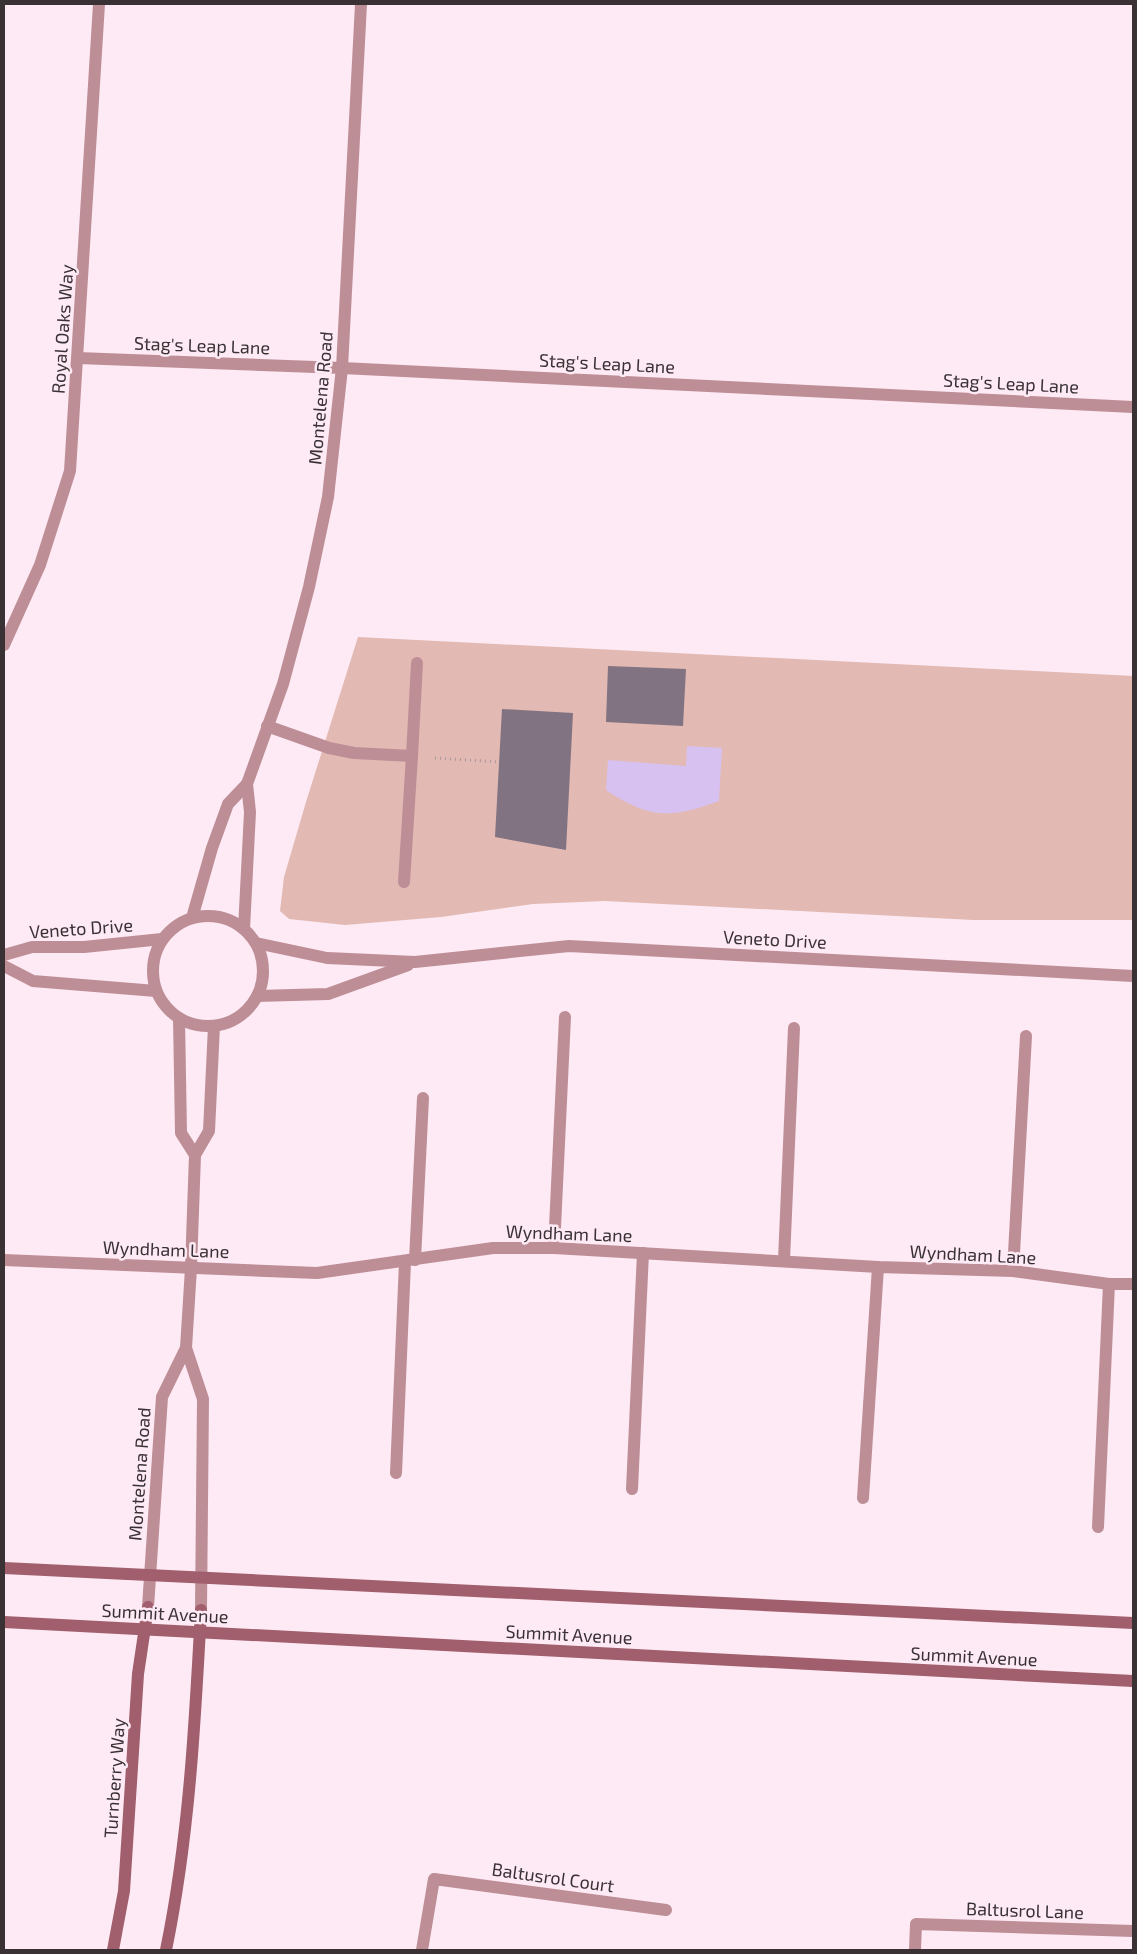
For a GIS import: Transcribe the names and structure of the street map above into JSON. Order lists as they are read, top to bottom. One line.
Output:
{"streets":{"main road":["Summit Avenue","Turnberry Way"],"street":["Royal Oaks Way","Stag's Leap Lane","Montelena Road","Veneto Drive","Wyndham Lane","Baltusrol Court","Baltusrol Lane"]},"crossings":[["Royal Oaks Way","Stag's Leap Lane"],["Stag's Leap Lane","Montelena Road"],["Montelena Road","Veneto Drive"],["Montelena Road","Wyndham Lane"],["Montelena Road","Summit Avenue"],["Montelena Road","Turnberry Way"],["Summit Avenue","Turnberry Way"]]}
